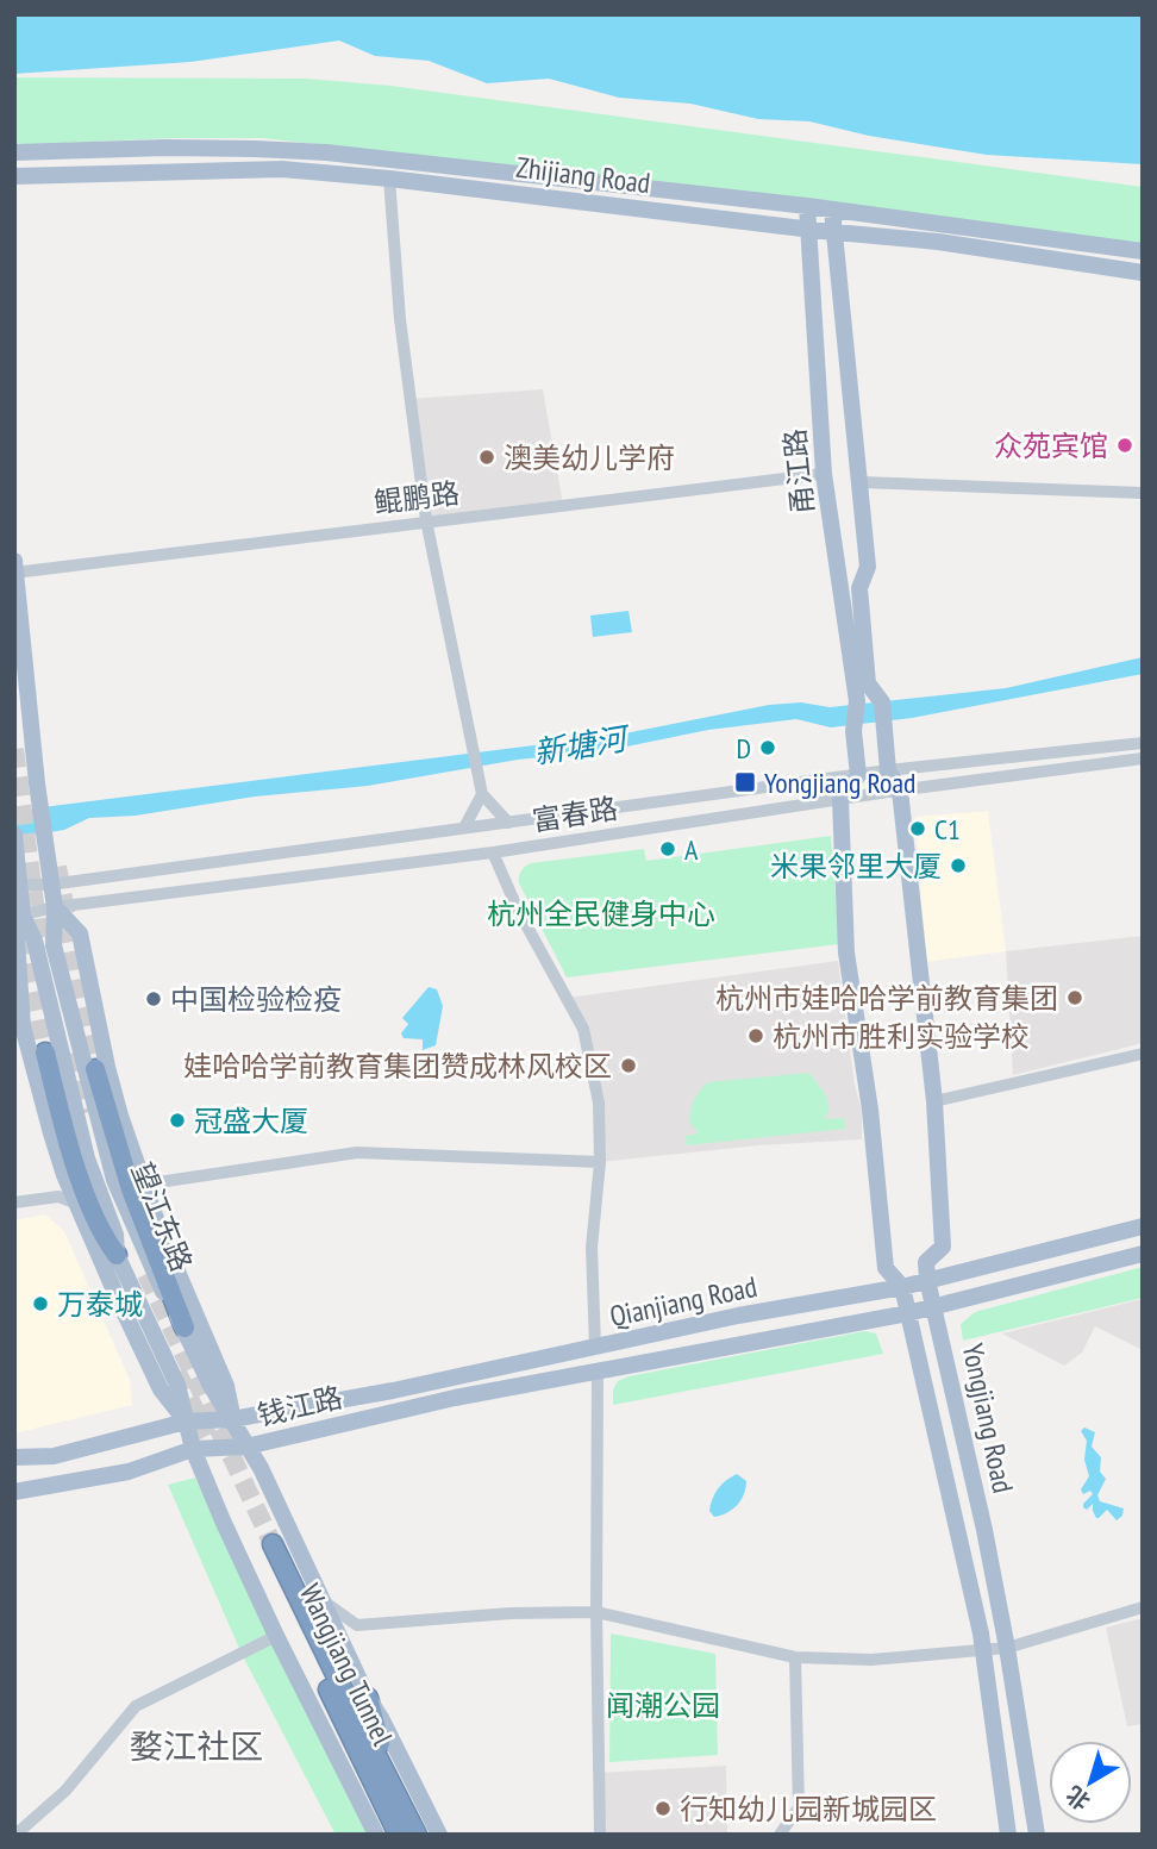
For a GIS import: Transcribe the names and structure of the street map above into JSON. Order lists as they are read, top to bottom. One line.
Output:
{"streets":{"highway":["Wangjiang Tunnel"],"main road":["Zhijiang Road","甬江路","望江东路","Qianjiang Road","钱江路","Yongjiang Road"],"street":["鲲鹏路","富春路"]},"crossings":[["Zhijiang Road","甬江路"],["甬江路","鲲鹏路"],["甬江路","富春路"],["鲲鹏路","望江东路"],["富春路","望江东路"],["富春路","Yongjiang Road"],["望江东路","Qianjiang Road"],["望江东路","钱江路"],["Qianjiang Road","钱江路"],["Qianjiang Road","Yongjiang Road"]],"districts":["婺江社区"],"water":["新塘河"],"parks":["杭州全民健身中心","闻潮公园"],"places":{"other":["众苑宾馆","澳美幼儿学府","D","C1","A","米果邻里大厦","杭州市娃哈哈学前教育集团","中国检验检疫","杭州市胜利实验学校","娃哈哈学前教育集团赞成林风校区","冠盛大厦","万泰城","行知幼儿园新城园区"],"transit":["Yongjiang Road"]},"north":"bottom left"}
